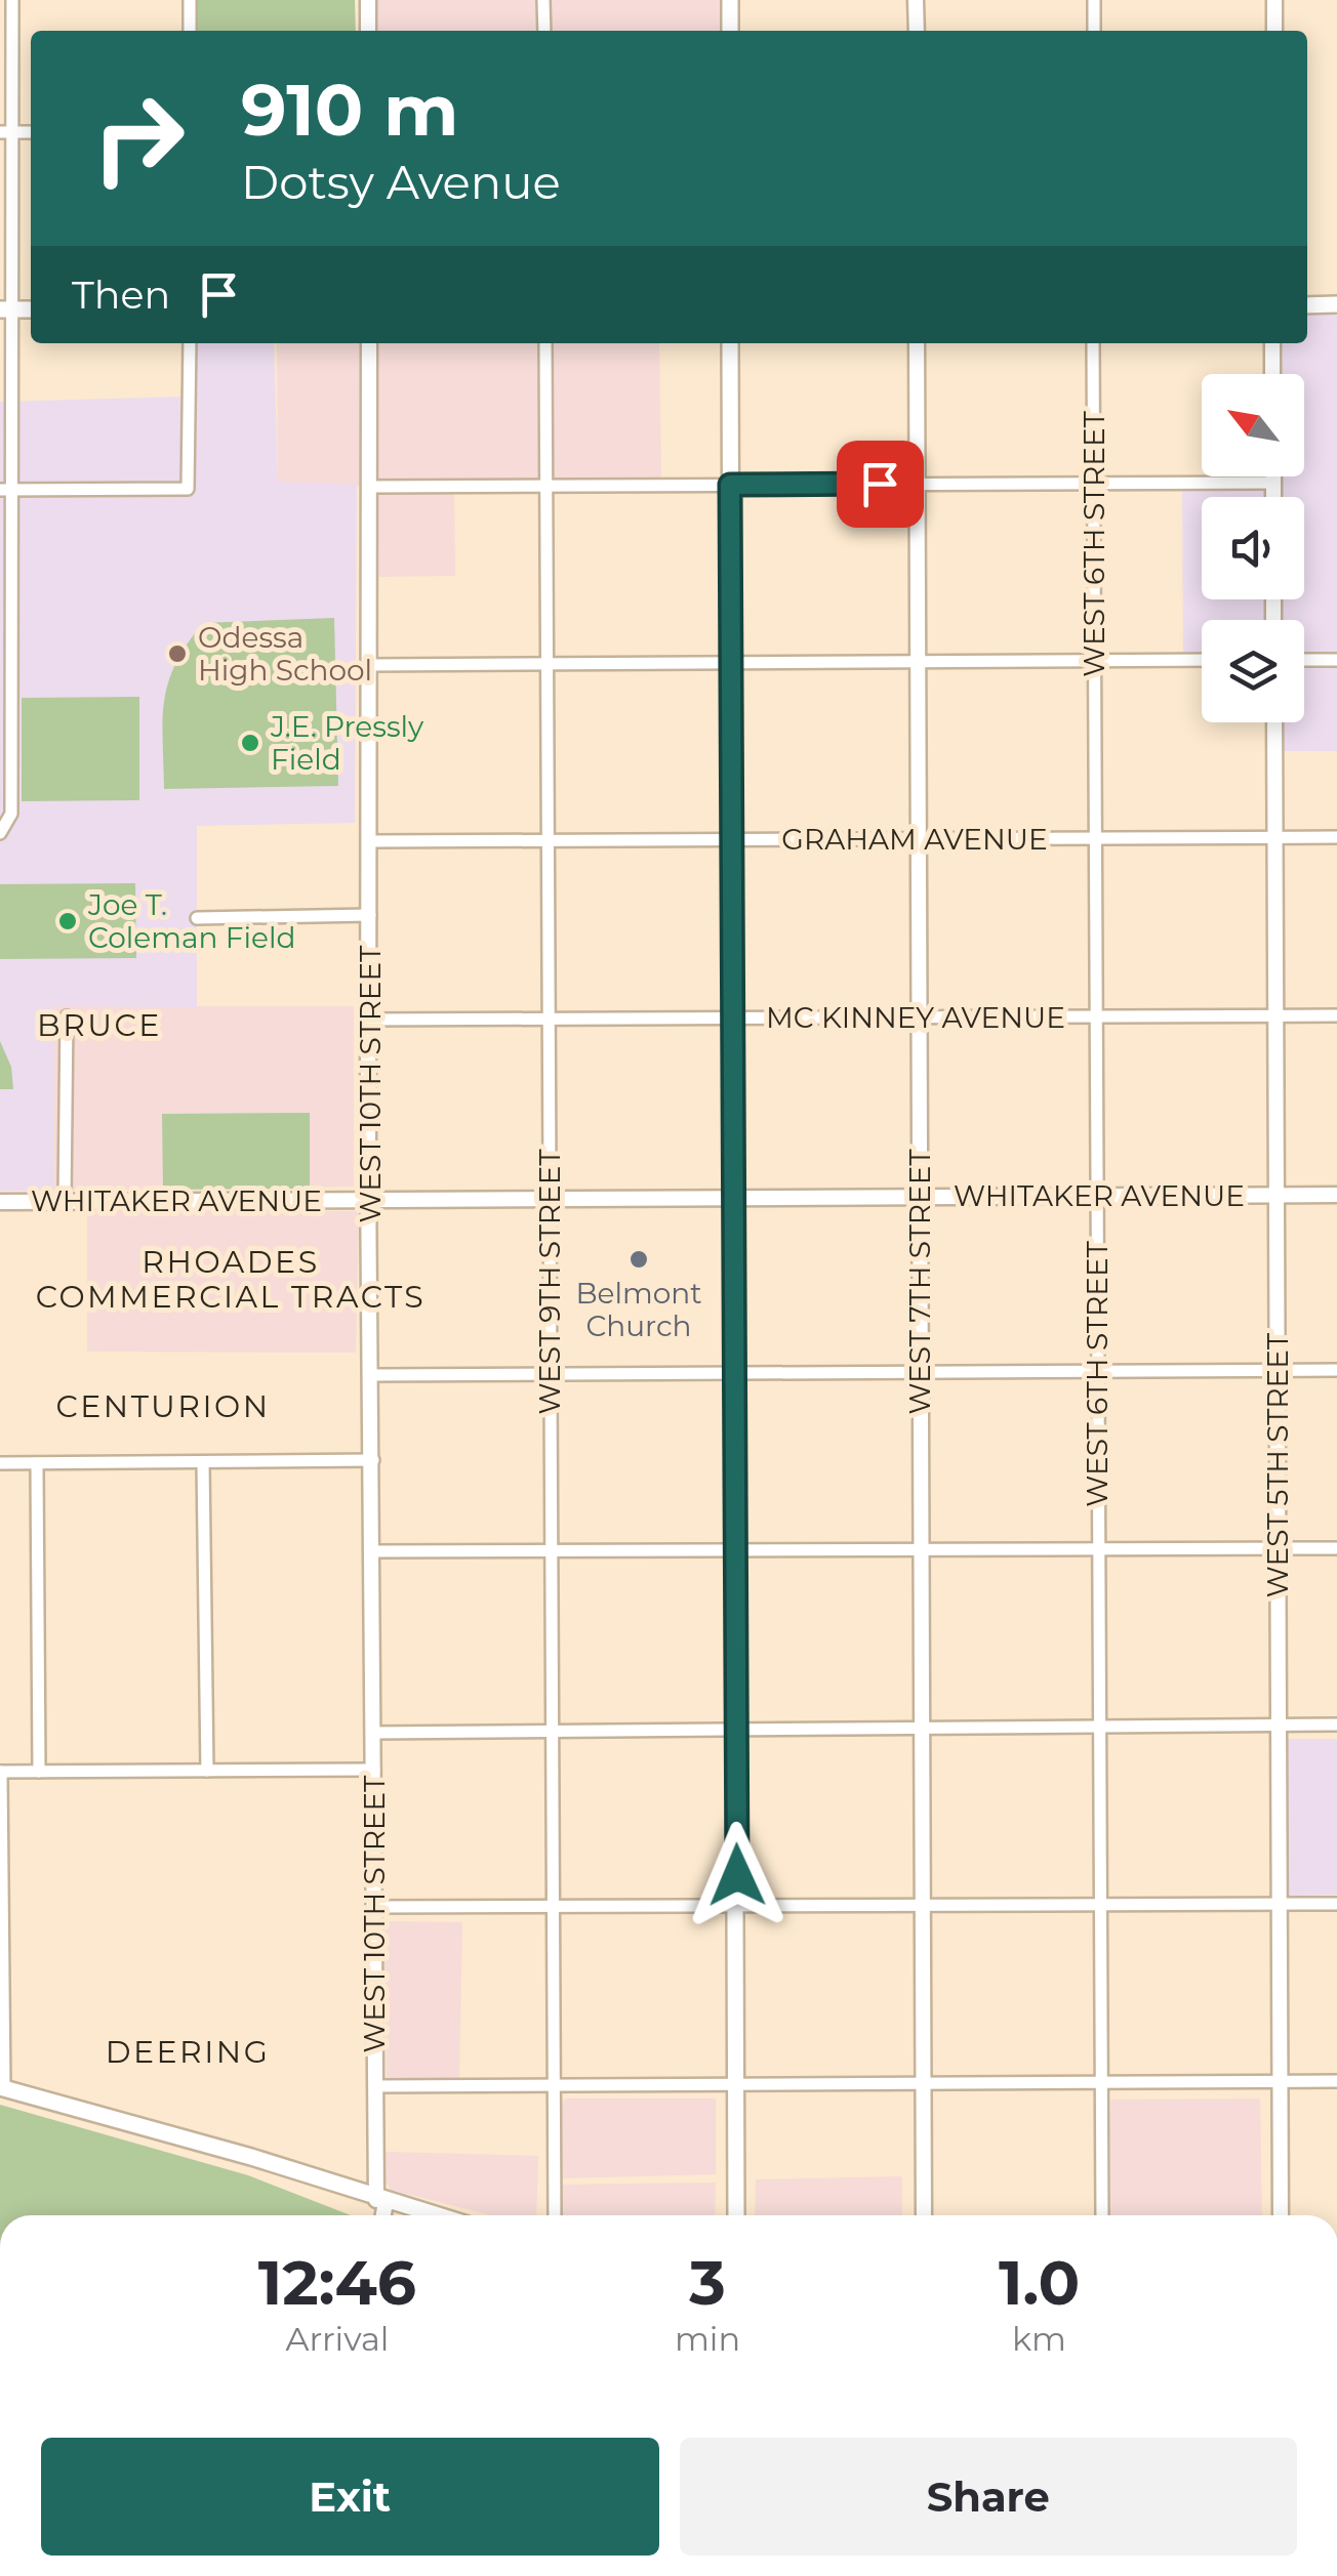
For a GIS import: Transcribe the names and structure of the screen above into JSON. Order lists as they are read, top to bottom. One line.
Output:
{"streets":{"street":["WEST 6TH STREET","GRAHAM AVENUE","MC KINNEY AVENUE","WEST 10TH STREET","WHITAKER AVENUE","WEST 9TH STREET","WEST 7TH STREET","WEST 5TH STREET"]},"crossings":[["WEST 6TH STREET","GRAHAM AVENUE"],["WEST 6TH STREET","MC KINNEY AVENUE"],["WEST 6TH STREET","WHITAKER AVENUE"],["GRAHAM AVENUE","WEST 10TH STREET"],["GRAHAM AVENUE","WEST 9TH STREET"],["GRAHAM AVENUE","WEST 7TH STREET"],["GRAHAM AVENUE","WEST 5TH STREET"],["MC KINNEY AVENUE","WEST 10TH STREET"],["MC KINNEY AVENUE","WEST 9TH STREET"],["MC KINNEY AVENUE","WEST 7TH STREET"],["MC KINNEY AVENUE","WEST 5TH STREET"],["WEST 10TH STREET","WHITAKER AVENUE"],["WHITAKER AVENUE","WEST 9TH STREET"],["WHITAKER AVENUE","WEST 7TH STREET"],["WHITAKER AVENUE","WEST 5TH STREET"]],"districts":["BRUCE","RHOADES COMMERCIAL TRACTS","CENTURION","DEERING"],"places":["Odessa High School","J.E. Pressly Field","Joe T. Coleman Field","Belmont Church"],"north":"top left","page":{"turn":["910 m","Dotsy Avenue"],"then":"Then","eta":["12:46","Arrival","3","min","1.0","km"],"buttons":["Exit","Share"]}}
